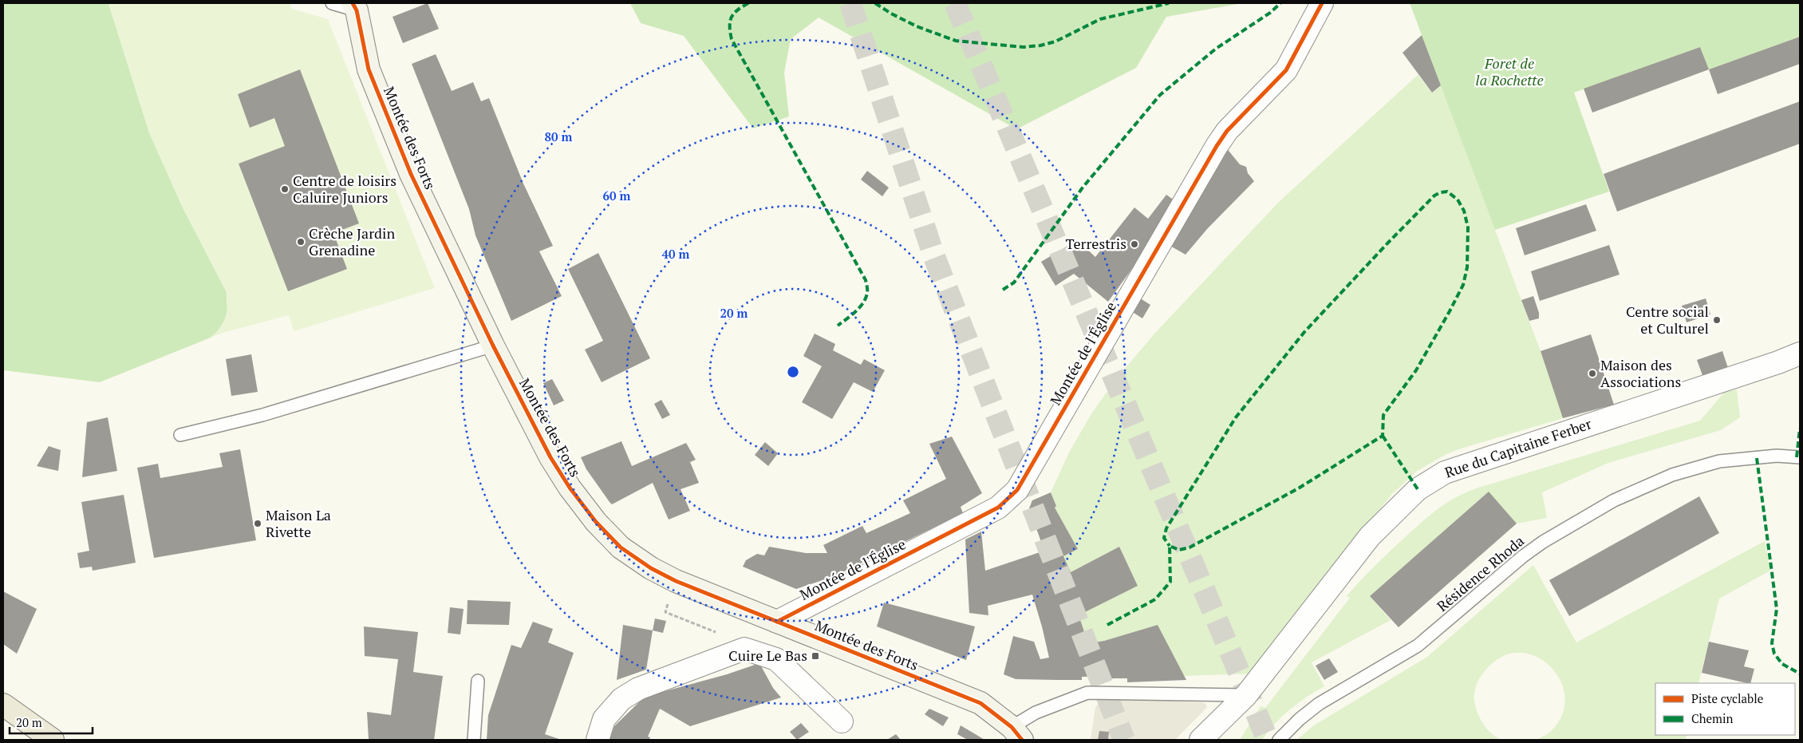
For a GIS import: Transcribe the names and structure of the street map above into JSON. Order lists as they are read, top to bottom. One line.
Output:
{"streets":{"street":["Montée des Forts","Montée de l'Église","Rue du Capitaine Ferber"],"lane":["Résidence Rhoda"]},"crossings":[["Montée des Forts","Montée de l'Église"]],"parks":["Foret de la Rochette"],"places":{"other":["Centre de loisirs Caluire Juniors","Crèche Jardin Grenadine","Terrestris","Centre social et Culturel","Maison des Associations","Maison La Rivette"],"transit":["Cuire Le Bas"]},"legend":["Piste cyclable","Chemin"],"scale_bar":"20 m","rings":["80 m","60 m","40 m","20 m"]}
